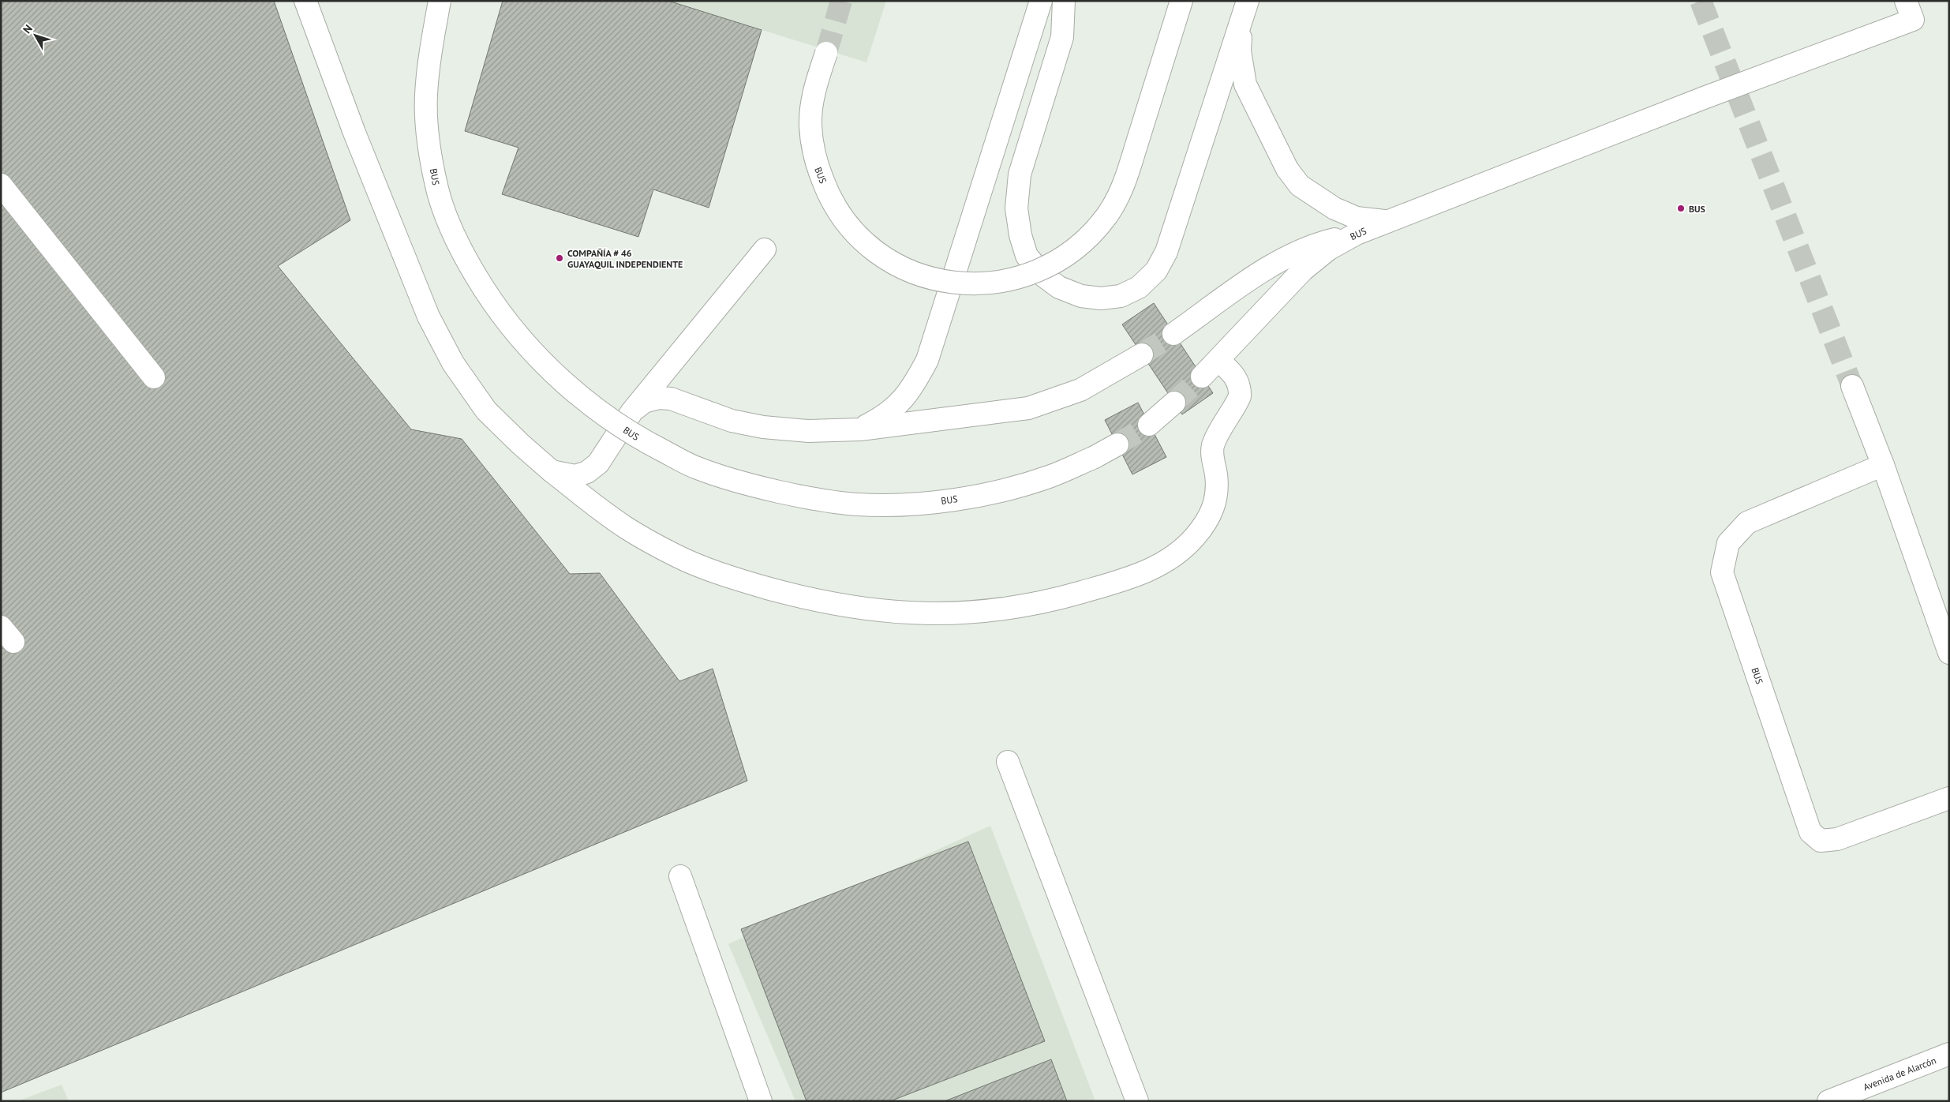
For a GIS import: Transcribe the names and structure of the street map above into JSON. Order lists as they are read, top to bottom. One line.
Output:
{"streets":{"main road":["BUS","Avenida de Alarcón"]},"places":["BUS","COMPAÑÍA # 46 GUAYAQUIL INDEPENDIENTE"],"north":"top left"}
